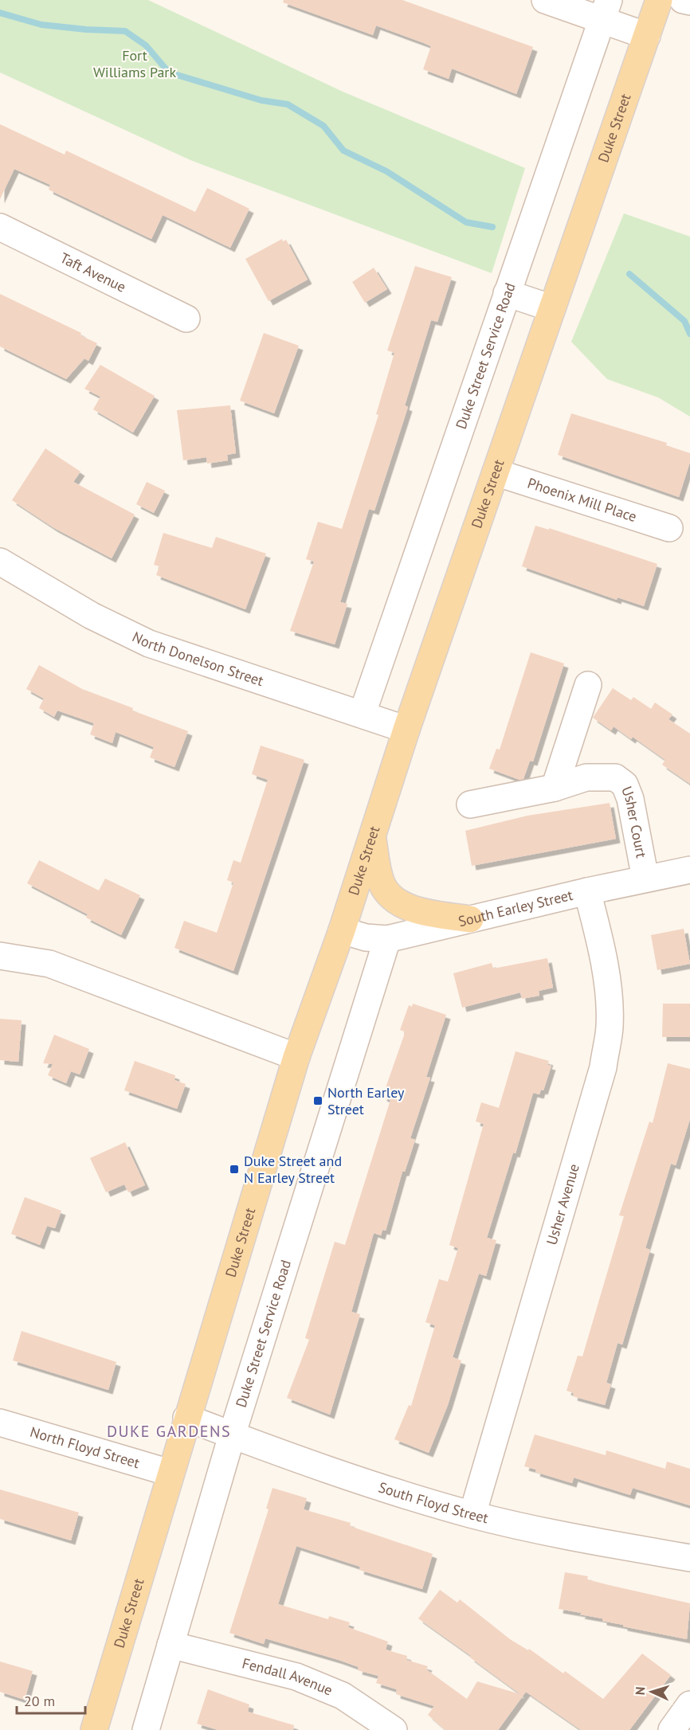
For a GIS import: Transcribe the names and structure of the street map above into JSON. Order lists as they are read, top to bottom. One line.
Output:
{"streets":{"main road":["Duke Street"],"street":["Taft Avenue","Duke Street Service Road","Phoenix Mill Place","North Donelson Street","Usher Court","South Earley Street","Usher Avenue","North Floyd Street","South Floyd Street","Fendall Avenue"]},"crossings":[["Duke Street","Phoenix Mill Place"],["Duke Street","North Donelson Street"],["Duke Street","South Earley Street"],["Duke Street","North Floyd Street"],["Duke Street","South Floyd Street"],["Duke Street Service Road","North Donelson Street"],["Duke Street Service Road","South Earley Street"],["Duke Street Service Road","South Floyd Street"],["Duke Street Service Road","Fendall Avenue"],["Usher Court","South Earley Street"],["South Earley Street","Usher Avenue"],["Usher Avenue","South Floyd Street"]],"districts":["DUKE GARDENS"],"parks":["Fort Williams Park"],"places":{"transit":["North Earley Street","Duke Street and N Earley Street"]},"scale_bar":"20 m","north":"left"}
